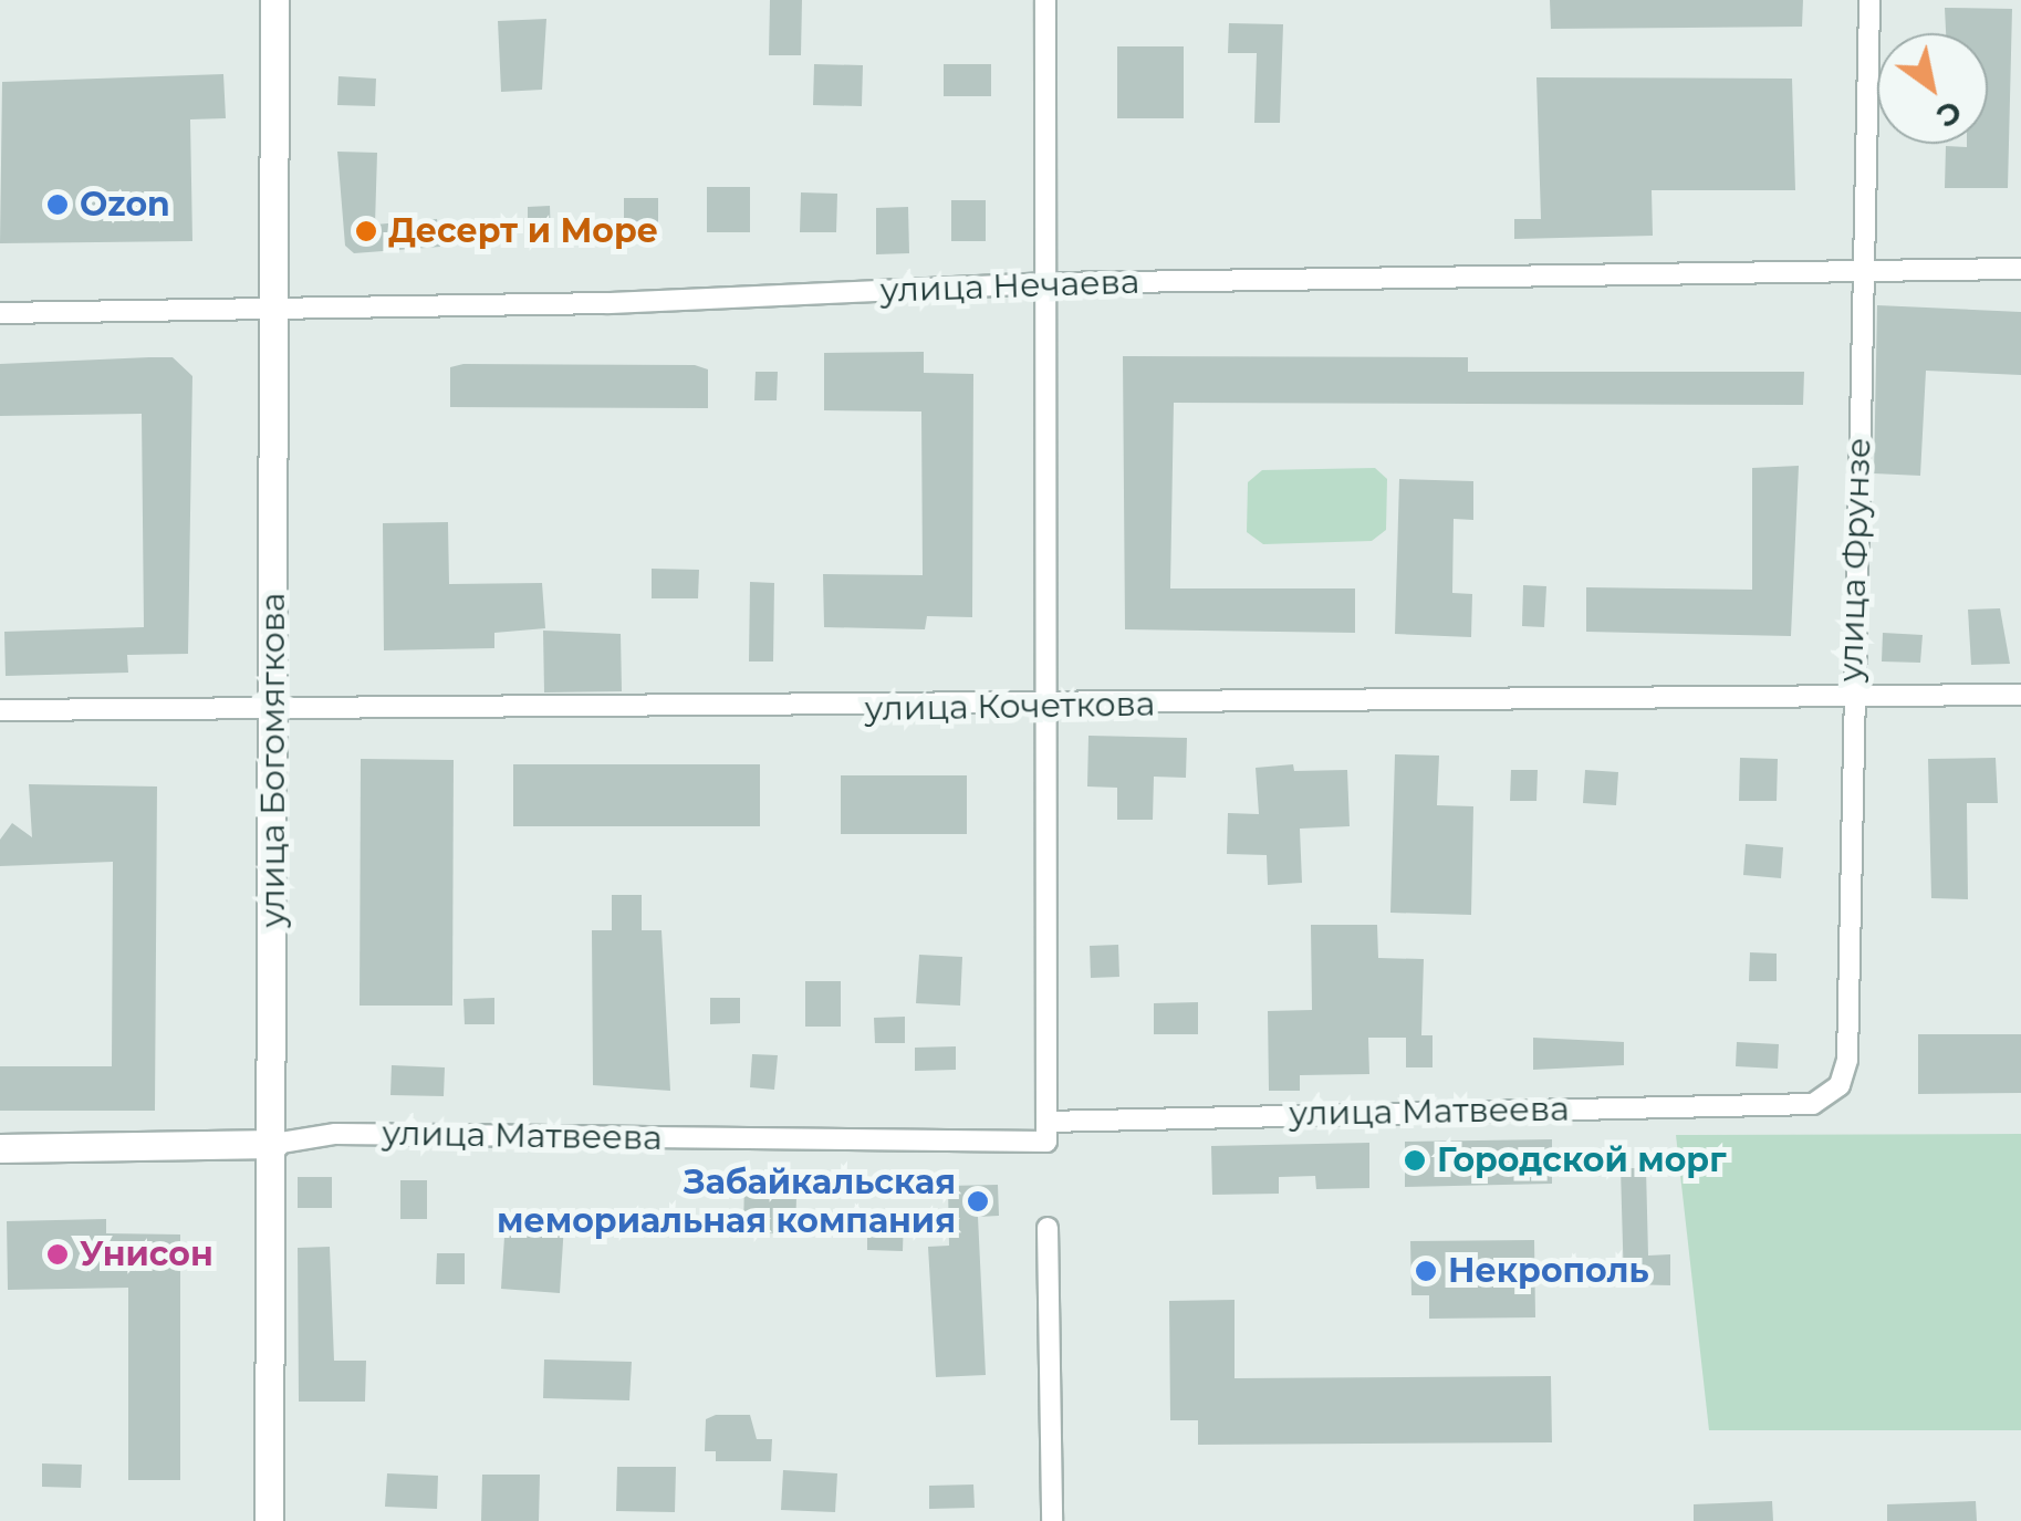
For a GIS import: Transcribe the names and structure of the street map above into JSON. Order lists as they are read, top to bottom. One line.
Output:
{"streets":{"street":["улица Нечаева","улица Фрунзе","улица Кочеткова","улица Богомягкова","улица Матвеева"]},"crossings":[["улица Нечаева","улица Фрунзе"],["улица Нечаева","улица Богомягкова"],["улица Фрунзе","улица Кочеткова"],["улица Фрунзе","улица Матвеева"],["улица Кочеткова","улица Богомягкова"],["улица Богомягкова","улица Матвеева"]],"places":["Ozon","Десерт и Море","Городской морг","Забайкальская мемориальная компания","Унисон","Некрополь"],"north":"bottom right"}
